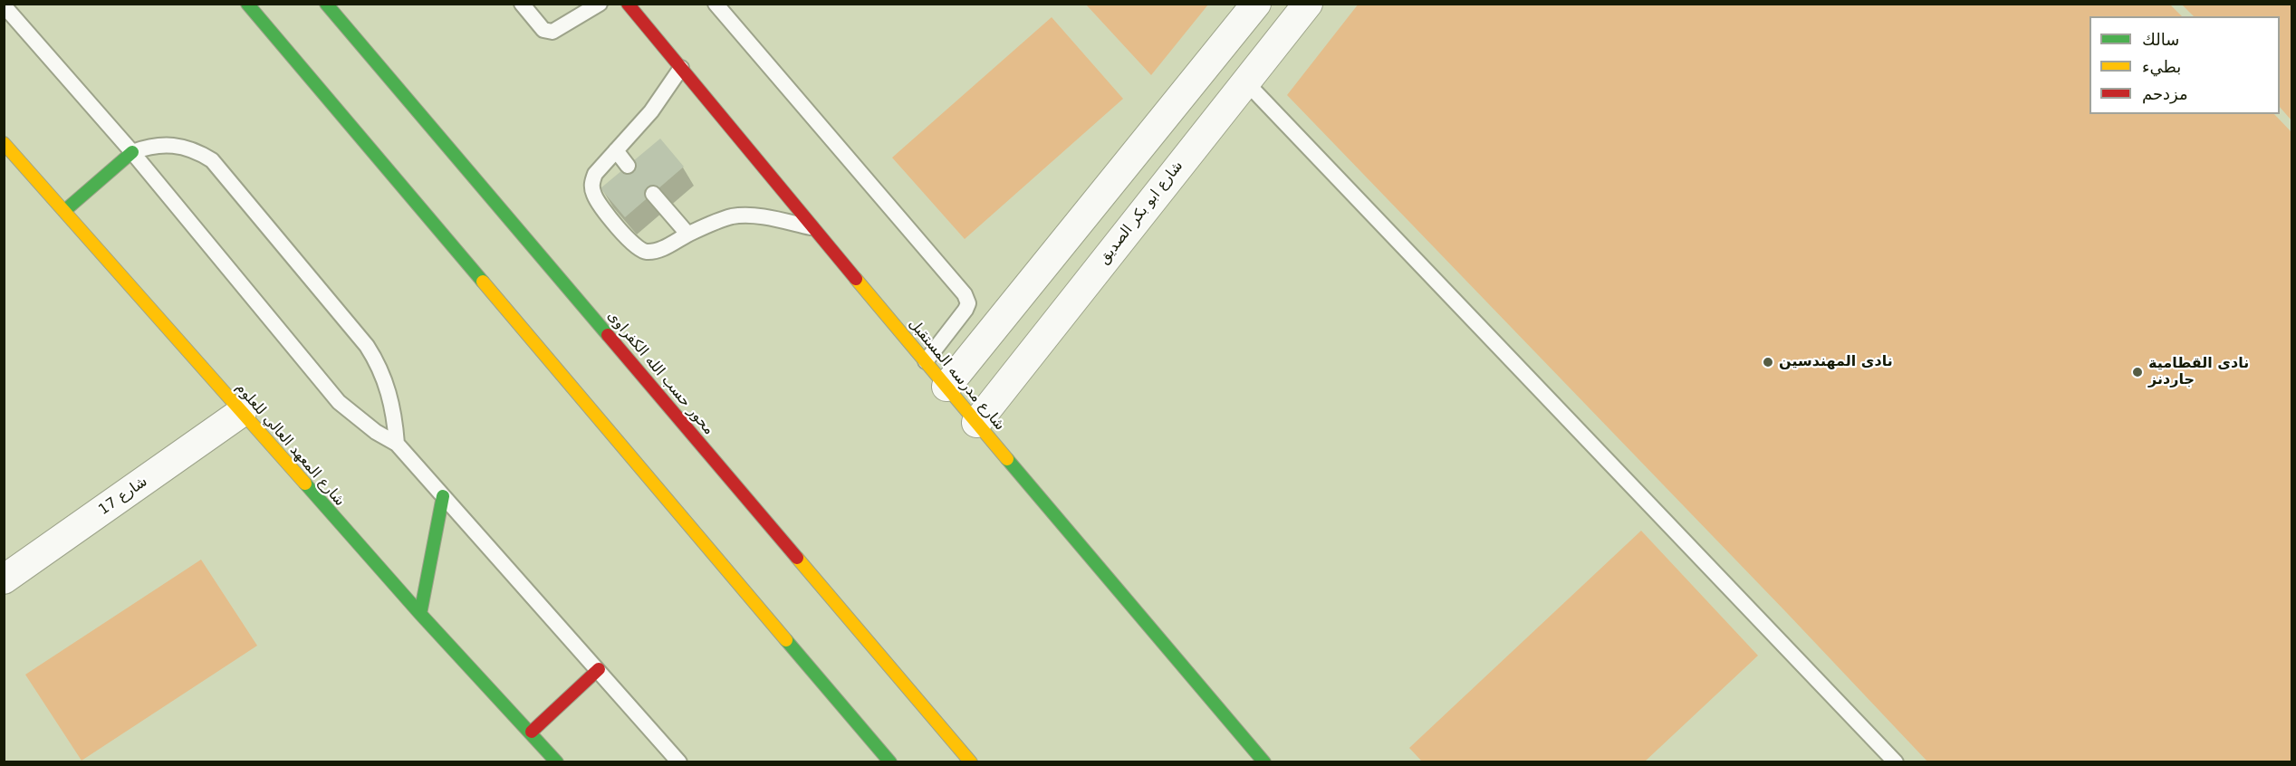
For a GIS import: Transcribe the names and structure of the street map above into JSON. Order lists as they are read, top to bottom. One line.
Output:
{"streets":{"street":["شارع ابو بكر الصديق","محور حسب الله الكفراوى","شارع مدرسه المستقبل","شارع المعهد العالي للعلوم","شارع 17"]},"crossings":[["شارع ابو بكر الصديق","شارع مدرسه المستقبل"],["شارع المعهد العالي للعلوم","شارع 17"]],"places":["نادى المهندسين","نادى القطامية جاردنز"],"legend":["سالك","بطيء","مزدحم"]}
